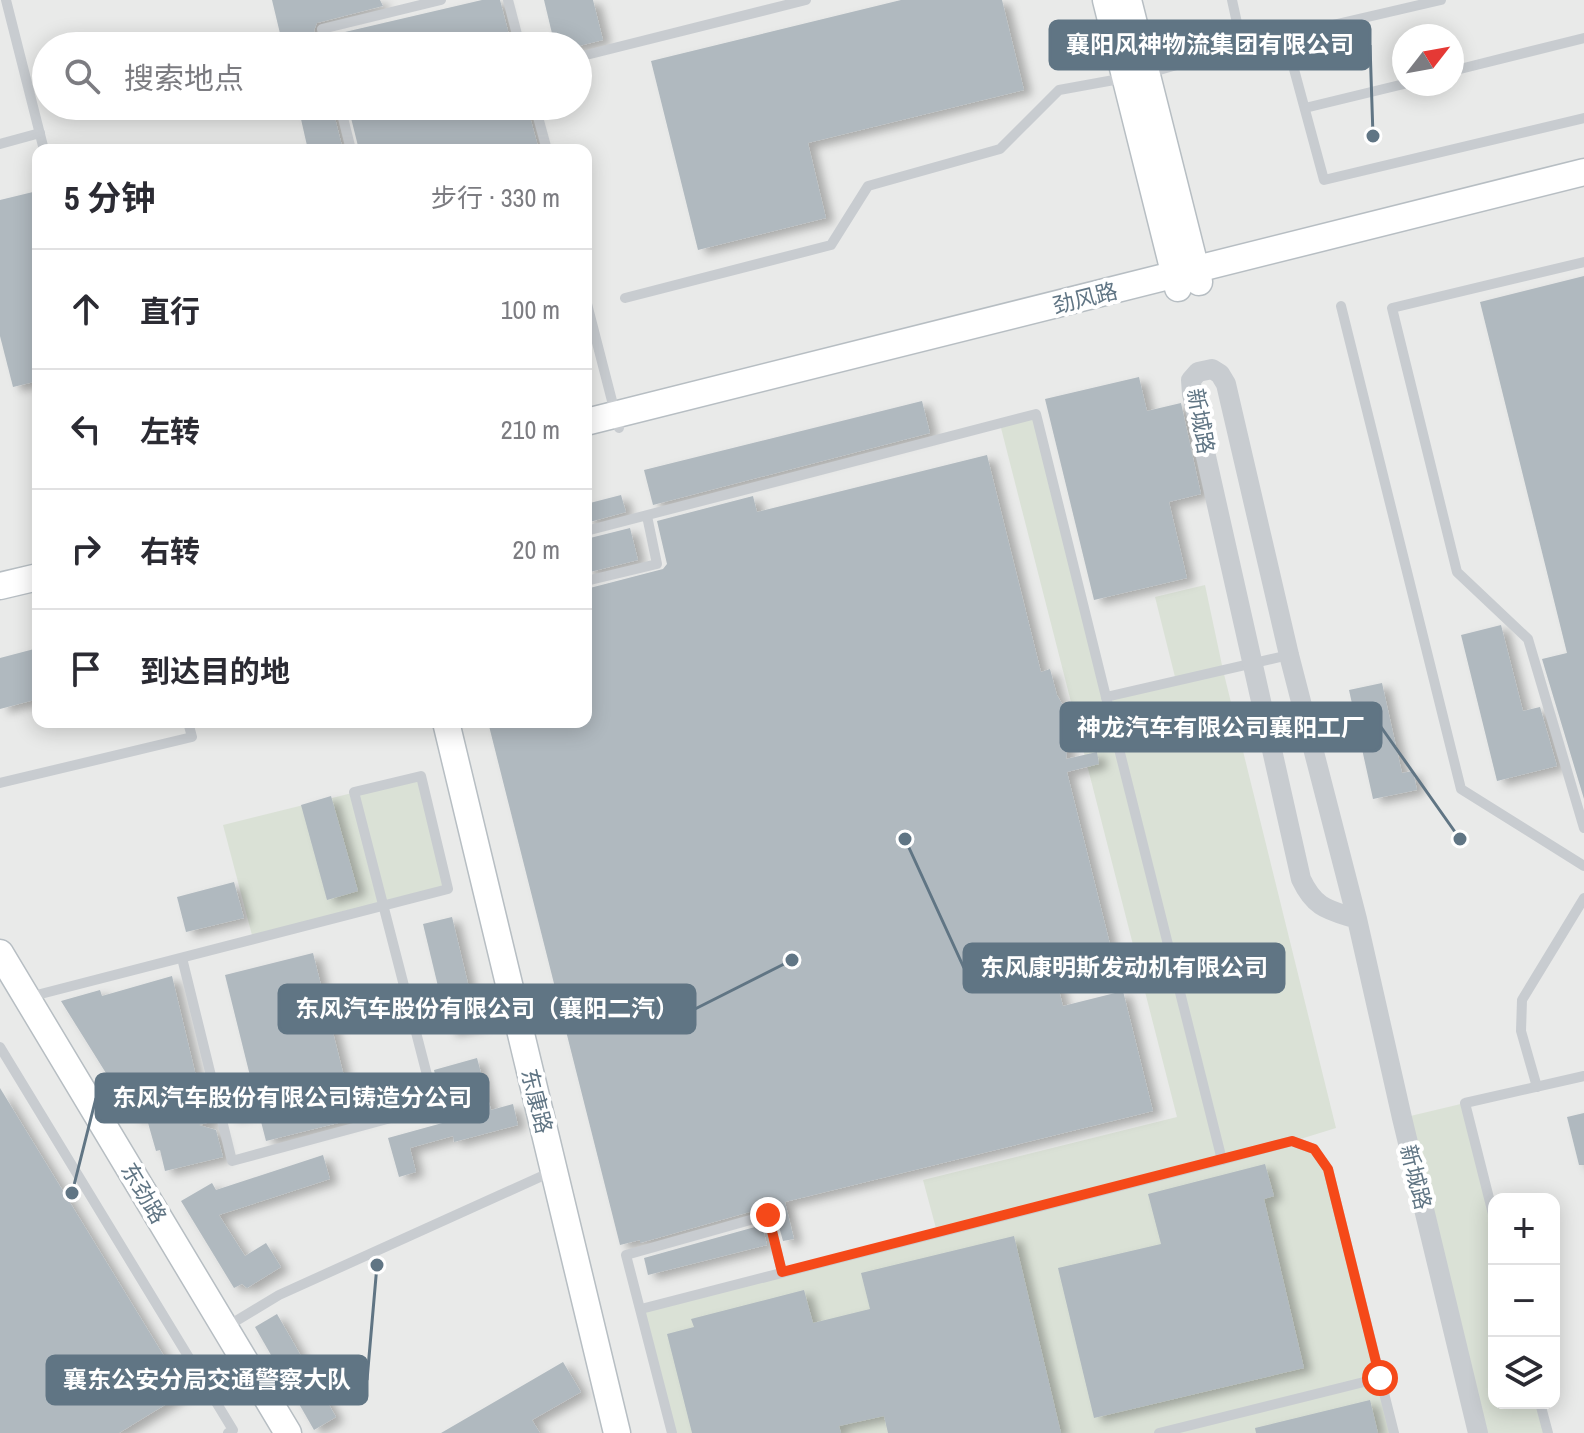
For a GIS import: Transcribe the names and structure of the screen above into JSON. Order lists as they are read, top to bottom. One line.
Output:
{"streets":{"street":["劲风路","新城路","东康路","东劲路"]},"places":["襄阳风神物流集团有限公司","东风康明斯发动机有限公司","神龙汽车有限公司襄阳工厂","东风汽车股份有限公司（襄阳二汽）","东风汽车股份有限公司铸造分公司","襄东公安分局交通警察大队"],"north":"top right","page":{"search":"搜索地点","heading":["5 分钟","步行 · 330 m"],"list":[["直行","100 m"],["左转","210 m"],["右转","20 m"],"到达目的地"],"map_buttons":["+","−"]}}
